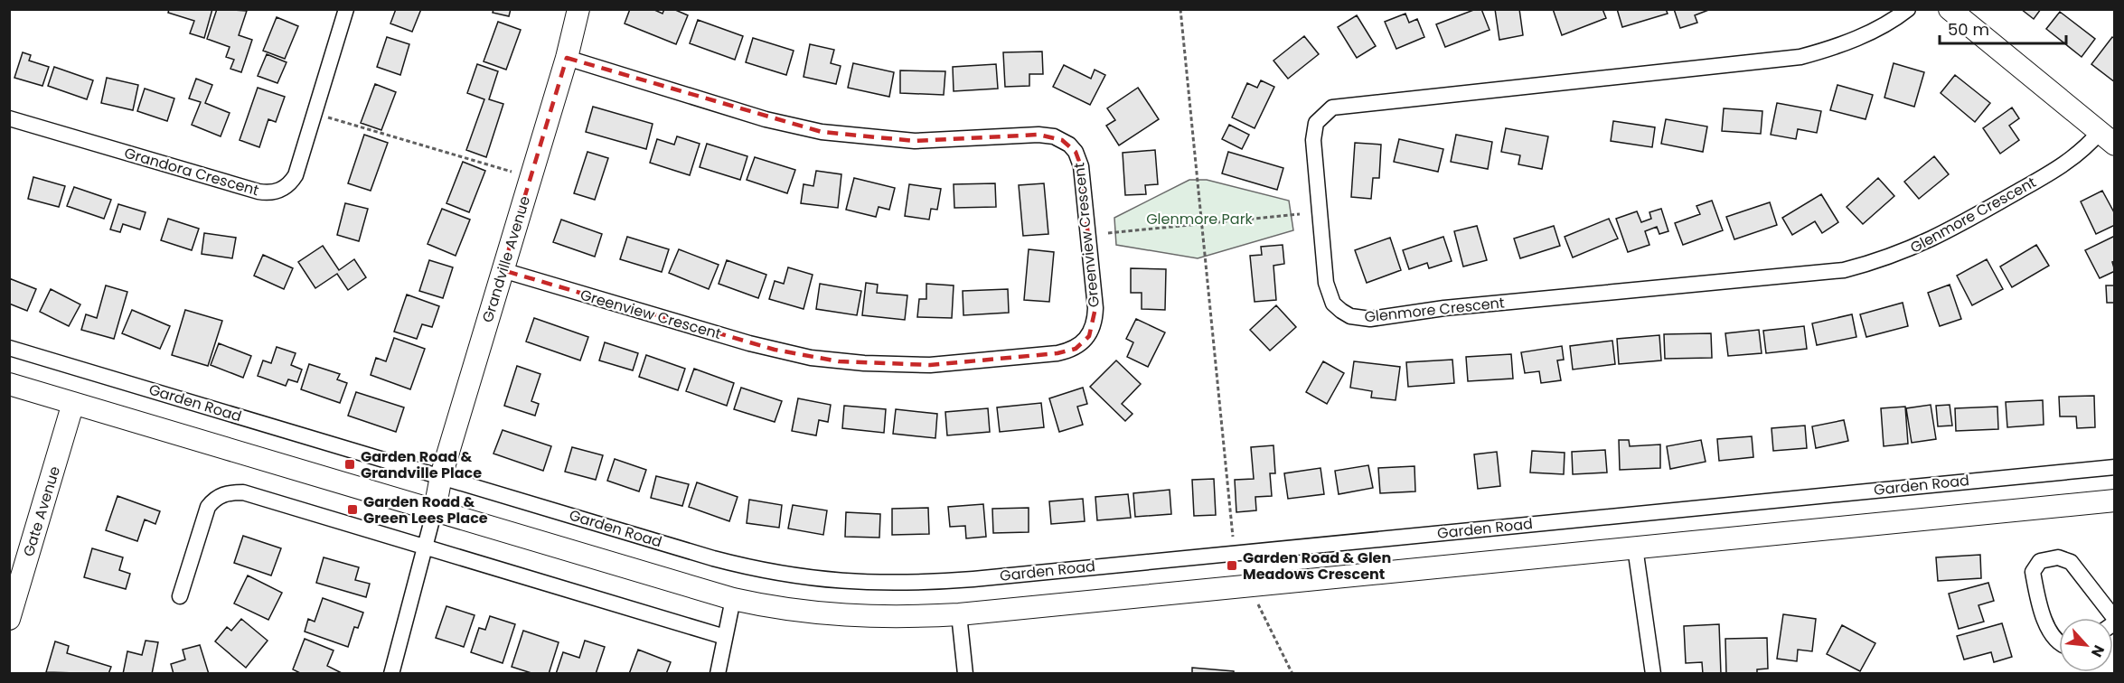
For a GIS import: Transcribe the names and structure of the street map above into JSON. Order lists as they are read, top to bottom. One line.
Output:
{"streets":{"street":["Grandora Crescent","Glenmore Crescent","Greenview Crescent","Grandville Avenue","Garden Road","Gate Avenue"]},"crossings":[["Greenview Crescent","Grandville Avenue"],["Grandville Avenue","Garden Road"]],"parks":["Glenmore Park"],"places":{"transit":["Garden Road & Grandville Place","Garden Road & Green Lees Place","Garden Road & Glen Meadows Crescent"]},"scale_bar":"50 m","north":"bottom right"}
